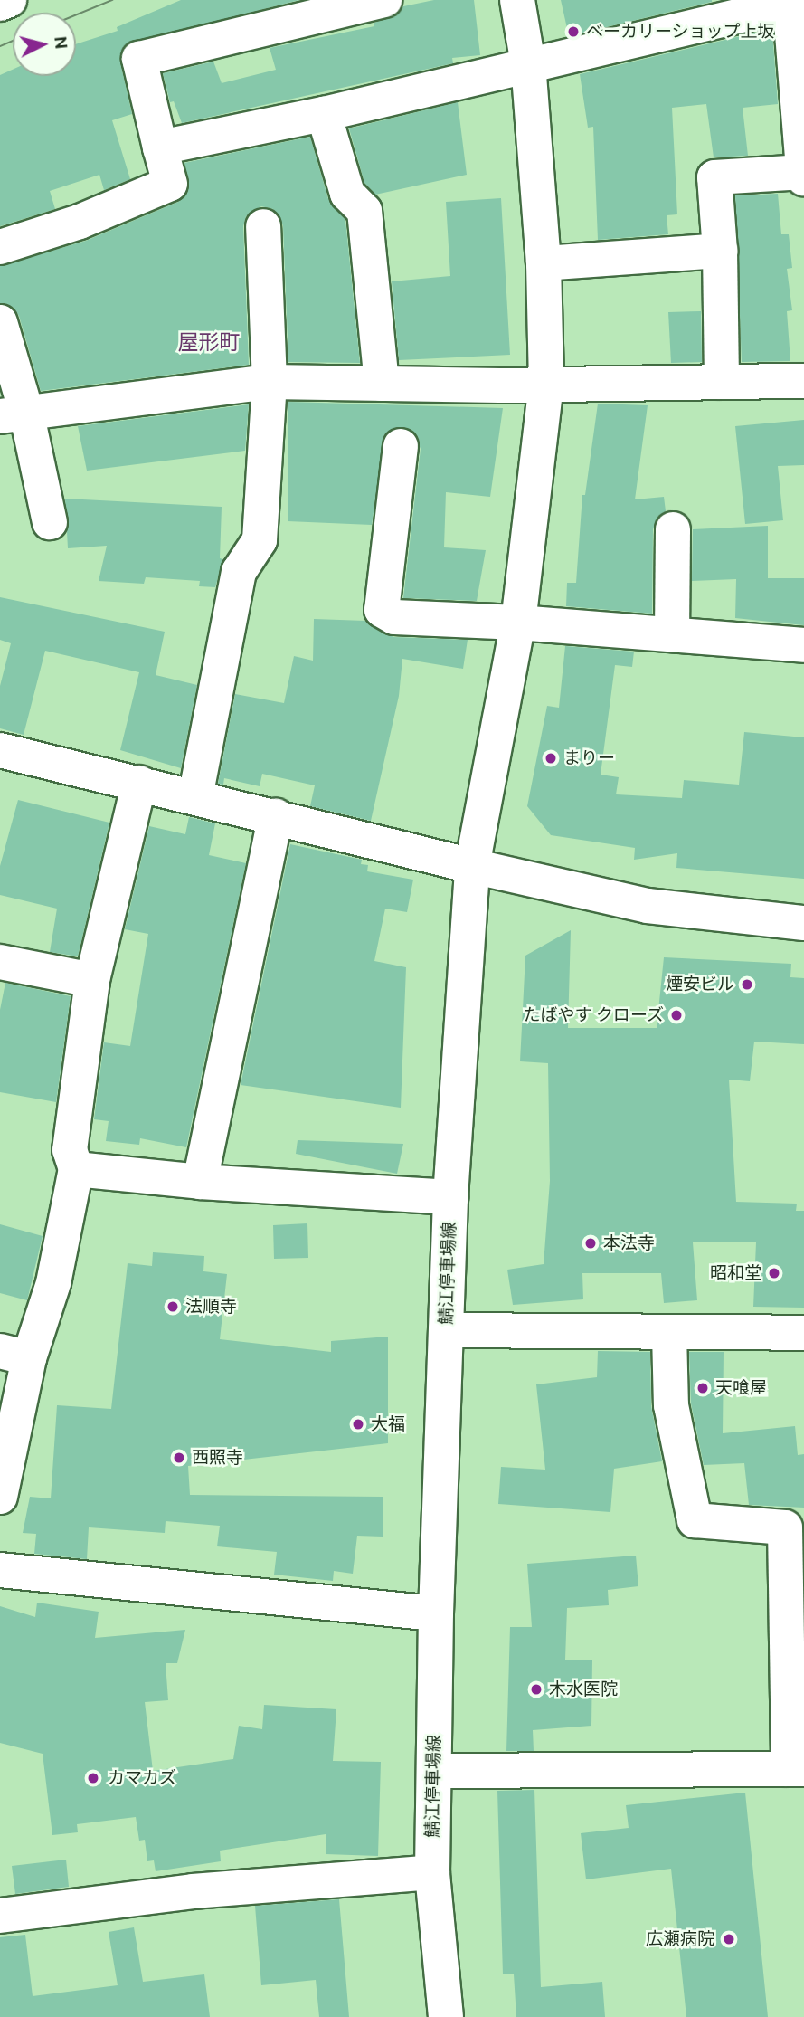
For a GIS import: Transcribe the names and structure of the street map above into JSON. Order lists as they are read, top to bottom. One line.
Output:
{"streets":{"street":["鯖江停車場線"]},"districts":["屋形町"],"places":["ベーカリーショップ上坂","まりー","煙安ビル","たばやす クローズ","本法寺","昭和堂","法順寺","天喰屋","大福","西照寺","木水医院","カマカズ","広瀬病院"],"north":"right"}
